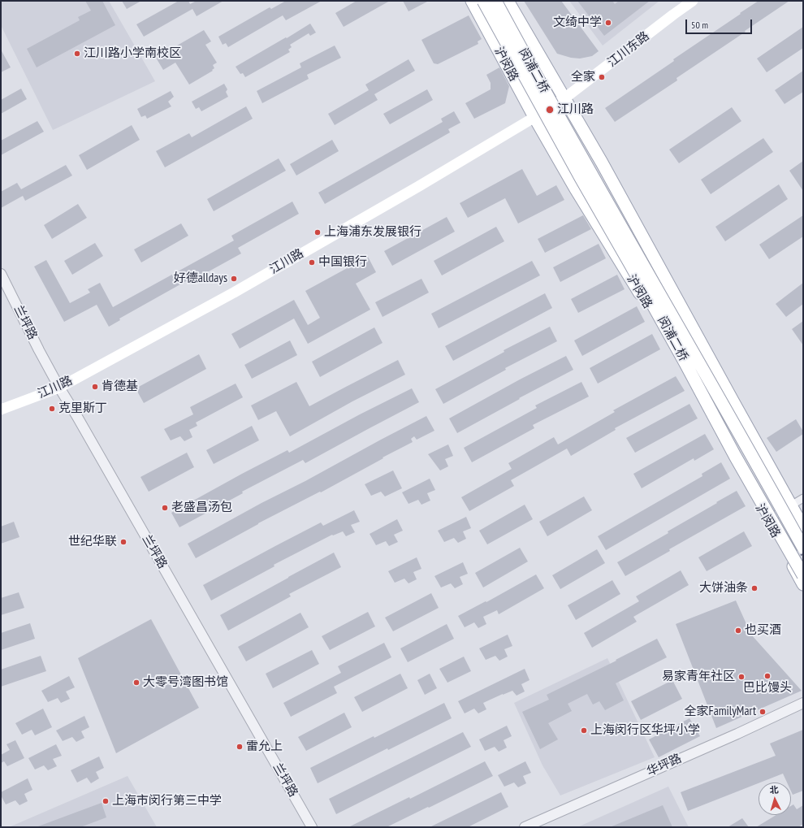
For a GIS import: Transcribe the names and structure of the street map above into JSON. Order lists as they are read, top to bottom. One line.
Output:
{"streets":{"main road":["江川东路","沪闵路","闵浦二桥","江川路"],"street":["兰坪路","华坪路"]},"crossings":[["江川东路","江川路"],["沪闵路","江川路"],["江川路","兰坪路"]],"places":["文绮中学","江川路小学南校区","全家","江川路","上海浦东发展银行","中国银行","好德alldays","肯德基","克里斯丁","老盛昌汤包","世纪华联","大饼油条","也买酒","巴比馒头","易家青年社区","大零号湾图书馆","全家FamilyMart","上海闵行区华坪小学","雷允上","上海市闵行第三中学"],"scale_bar":"50 m","north":"top"}
